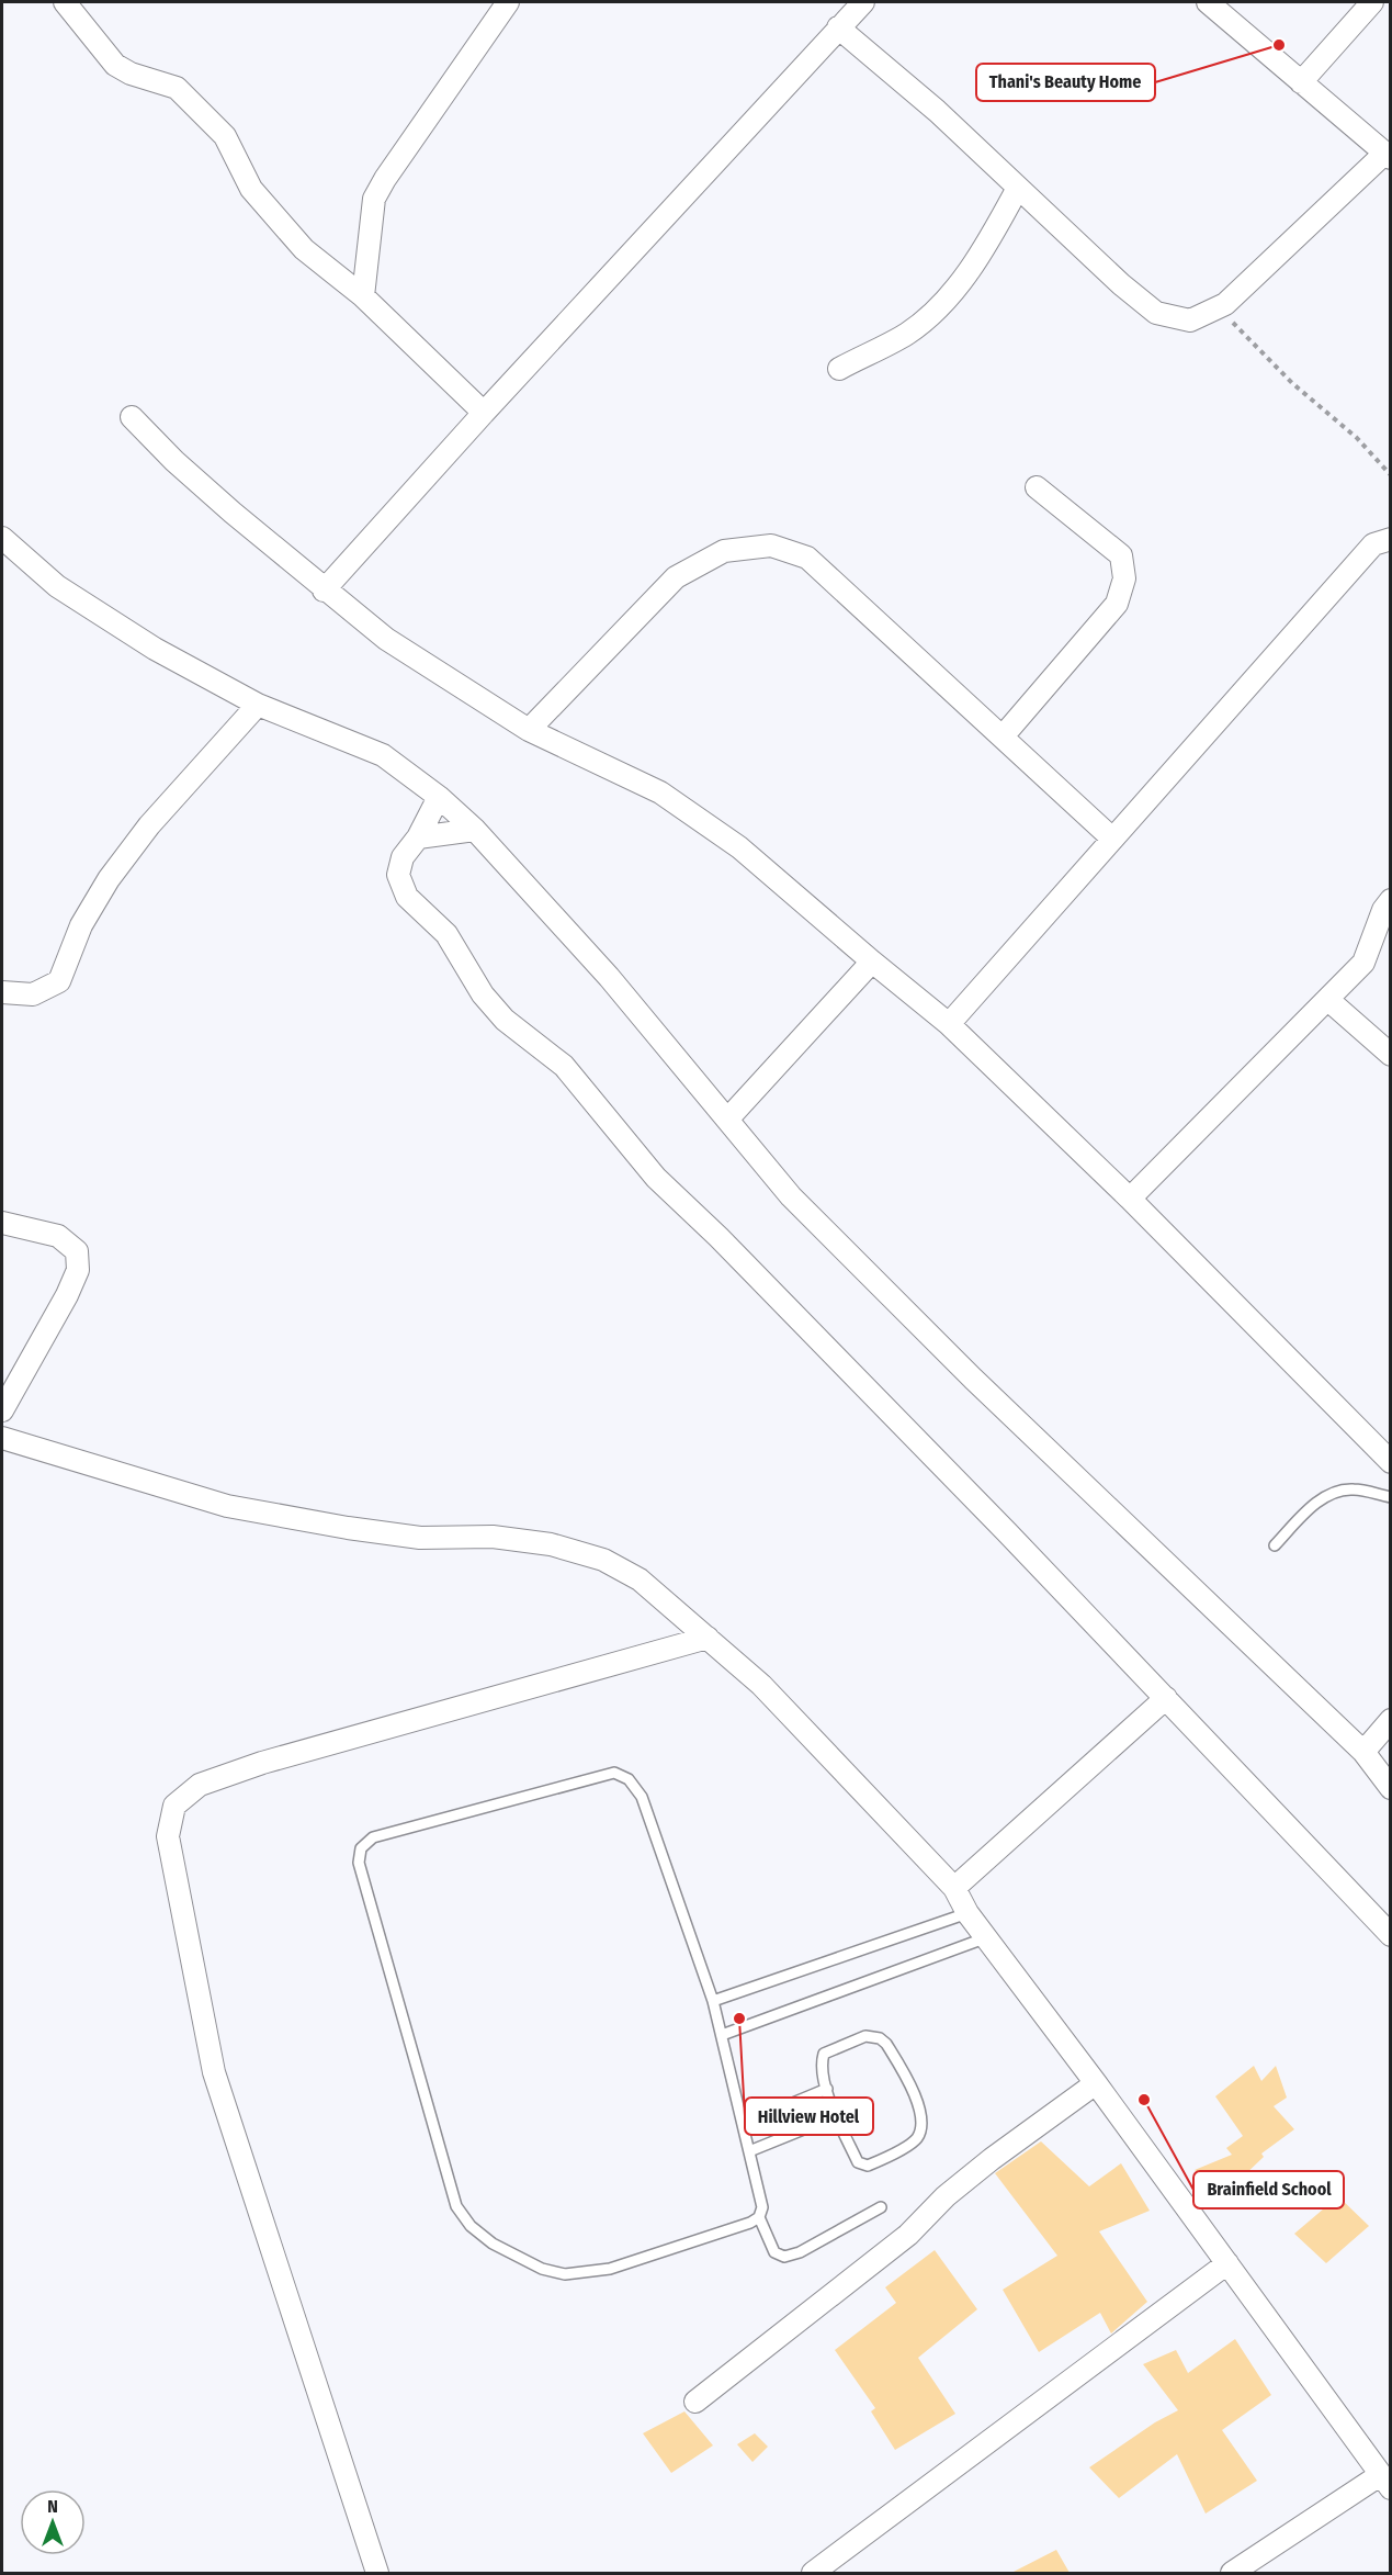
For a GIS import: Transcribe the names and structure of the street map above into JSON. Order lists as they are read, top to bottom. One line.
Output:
{"places":["Thani's Beauty Home","Hillview Hotel","Brainfield School"],"north":"top"}
